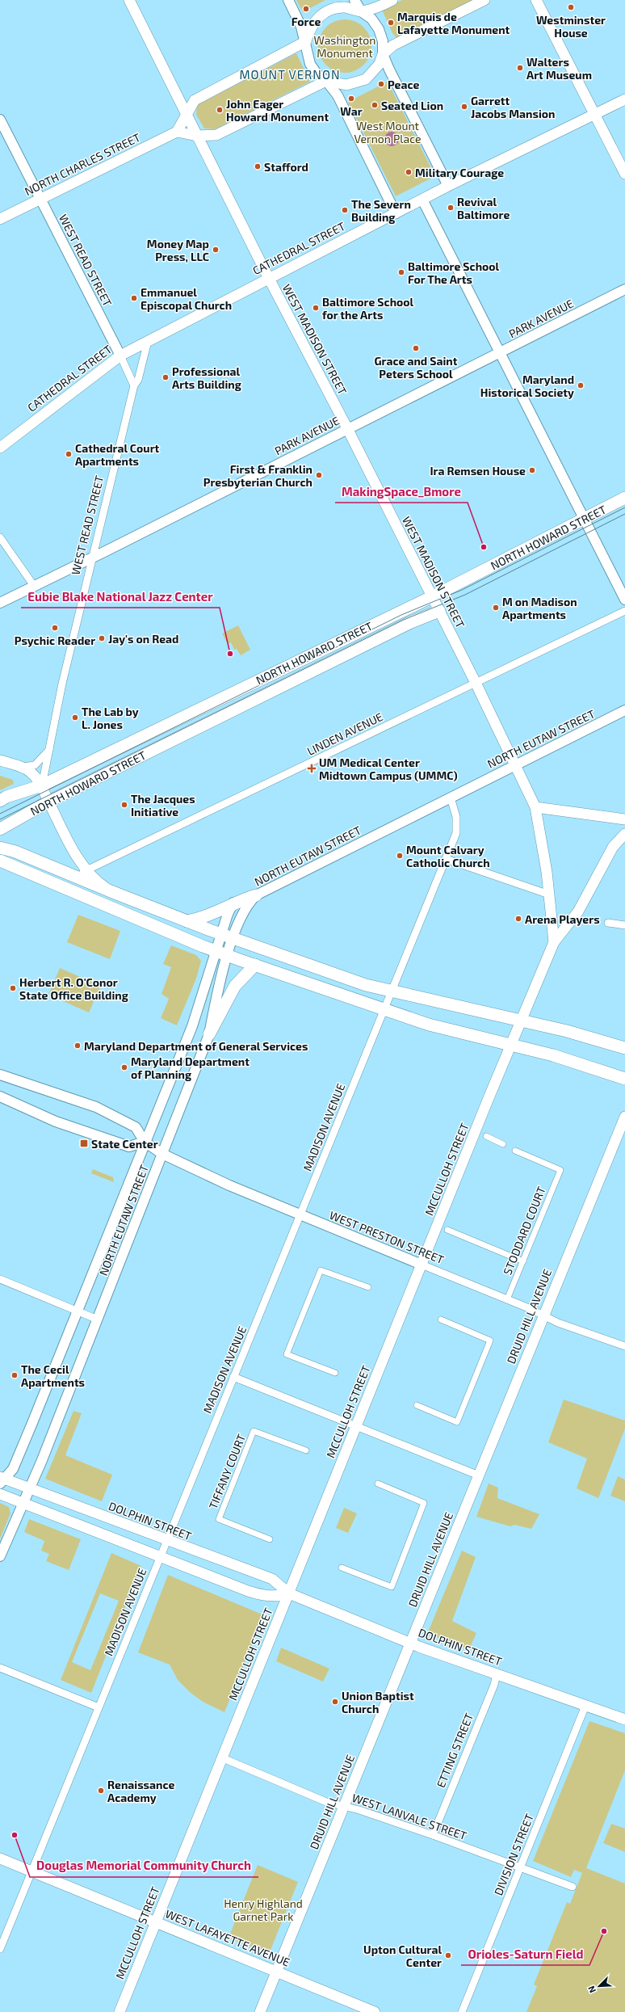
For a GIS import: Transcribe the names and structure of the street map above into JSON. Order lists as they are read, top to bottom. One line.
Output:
{"streets":{"main road":["NORTH CHARLES STREET","CATHEDRAL STREET","WEST MADISON STREET","NORTH HOWARD STREET","MCCULLOH STREET","DRUID HILL AVENUE","DOLPHIN STREET","WEST LAFAYETTE AVENUE"],"street":["WEST READ STREET","PARK AVENUE","LINDEN AVENUE","NORTH EUTAW STREET","MADISON AVENUE","STODDARD COURT","WEST PRESTON STREET","TIFFANY COURT","ETTING STREET","WEST LANVALE STREET","DIVISION STREET"]},"crossings":[["NORTH CHARLES STREET","WEST READ STREET"],["CATHEDRAL STREET","WEST READ STREET"],["CATHEDRAL STREET","WEST MADISON STREET"],["WEST READ STREET","PARK AVENUE"],["WEST READ STREET","NORTH HOWARD STREET"],["PARK AVENUE","WEST MADISON STREET"],["WEST MADISON STREET","NORTH HOWARD STREET"],["WEST MADISON STREET","LINDEN AVENUE"],["WEST MADISON STREET","NORTH EUTAW STREET"],["WEST MADISON STREET","MCCULLOH STREET"],["NORTH EUTAW STREET","MADISON AVENUE"],["NORTH EUTAW STREET","WEST PRESTON STREET"],["NORTH EUTAW STREET","DOLPHIN STREET"],["MADISON AVENUE","WEST PRESTON STREET"],["MADISON AVENUE","DOLPHIN STREET"],["MADISON AVENUE","WEST LAFAYETTE AVENUE"],["MCCULLOH STREET","WEST PRESTON STREET"],["MCCULLOH STREET","DOLPHIN STREET"],["MCCULLOH STREET","WEST LANVALE STREET"],["MCCULLOH STREET","WEST LAFAYETTE AVENUE"],["STODDARD COURT","WEST PRESTON STREET"],["WEST PRESTON STREET","DRUID HILL AVENUE"],["DRUID HILL AVENUE","DOLPHIN STREET"],["DRUID HILL AVENUE","WEST LANVALE STREET"],["DRUID HILL AVENUE","WEST LAFAYETTE AVENUE"],["DOLPHIN STREET","ETTING STREET"],["DOLPHIN STREET","DIVISION STREET"],["ETTING STREET","WEST LANVALE STREET"],["WEST LANVALE STREET","DIVISION STREET"]],"districts":["MOUNT VERNON"],"parks":["Washington Monument","West Mount Vernon Place","Henry Highland Garnet Park"],"places":{"other":["Westminster House","Force","Marquis de Lafayette Monument","Walters Art Museum","Peace","War","Seated Lion","Garrett Jacobs Mansion","John Eager Howard Monument","Stafford","Military Courage","Revival Baltimore","The Severn Building","Money Map Press, LLC","Baltimore School For The Arts","Emmanuel Episcopal Church","Baltimore School for the Arts","Grace and Saint Peters School","Professional Arts Building","Maryland Historical Society","Cathedral Court Apartments","Ira Remsen House","First & Franklin Presbyterian Church","MakingSpace_Bmore","M on Madison Apartments","Psychic Reader","Jay's on Read","Eubie Blake National Jazz Center","The Lab by L. Jones","The Jacques Initiative","Mount Calvary Catholic Church","Arena Players","Herbert R. O'Conor State Office Building","Maryland Department of General Services","Maryland Department of Planning","The Cecil Apartments","Union Baptist Church","Renaissance Academy","Douglas Memorial Community Church","Orioles-Saturn Field","Upton Cultural Center"],"health":["UM Medical Center Midtown Campus (UMMC)"],"transit":["State Center"]},"north":"bottom left"}
